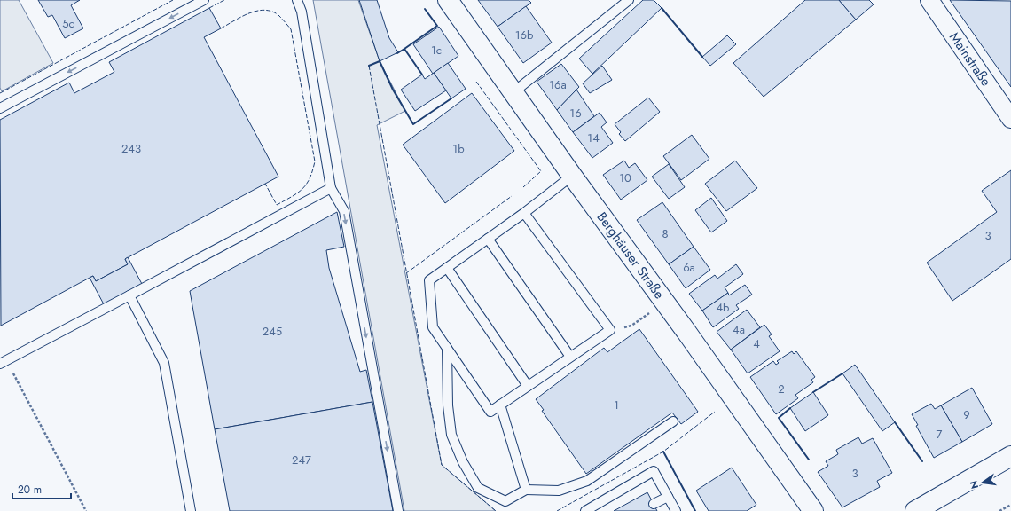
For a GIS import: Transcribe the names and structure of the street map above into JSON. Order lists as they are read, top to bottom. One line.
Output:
{"streets":{"street":["Mainstraße","Berghäuser Straße"]},"house_numbers":["5c","16b","1c","16a","16","14","243","1b","10","8","3","6a","4b","4a","245","4","2","1","9","7","247","3"],"scale_bar":"20 m","north":"left"}
